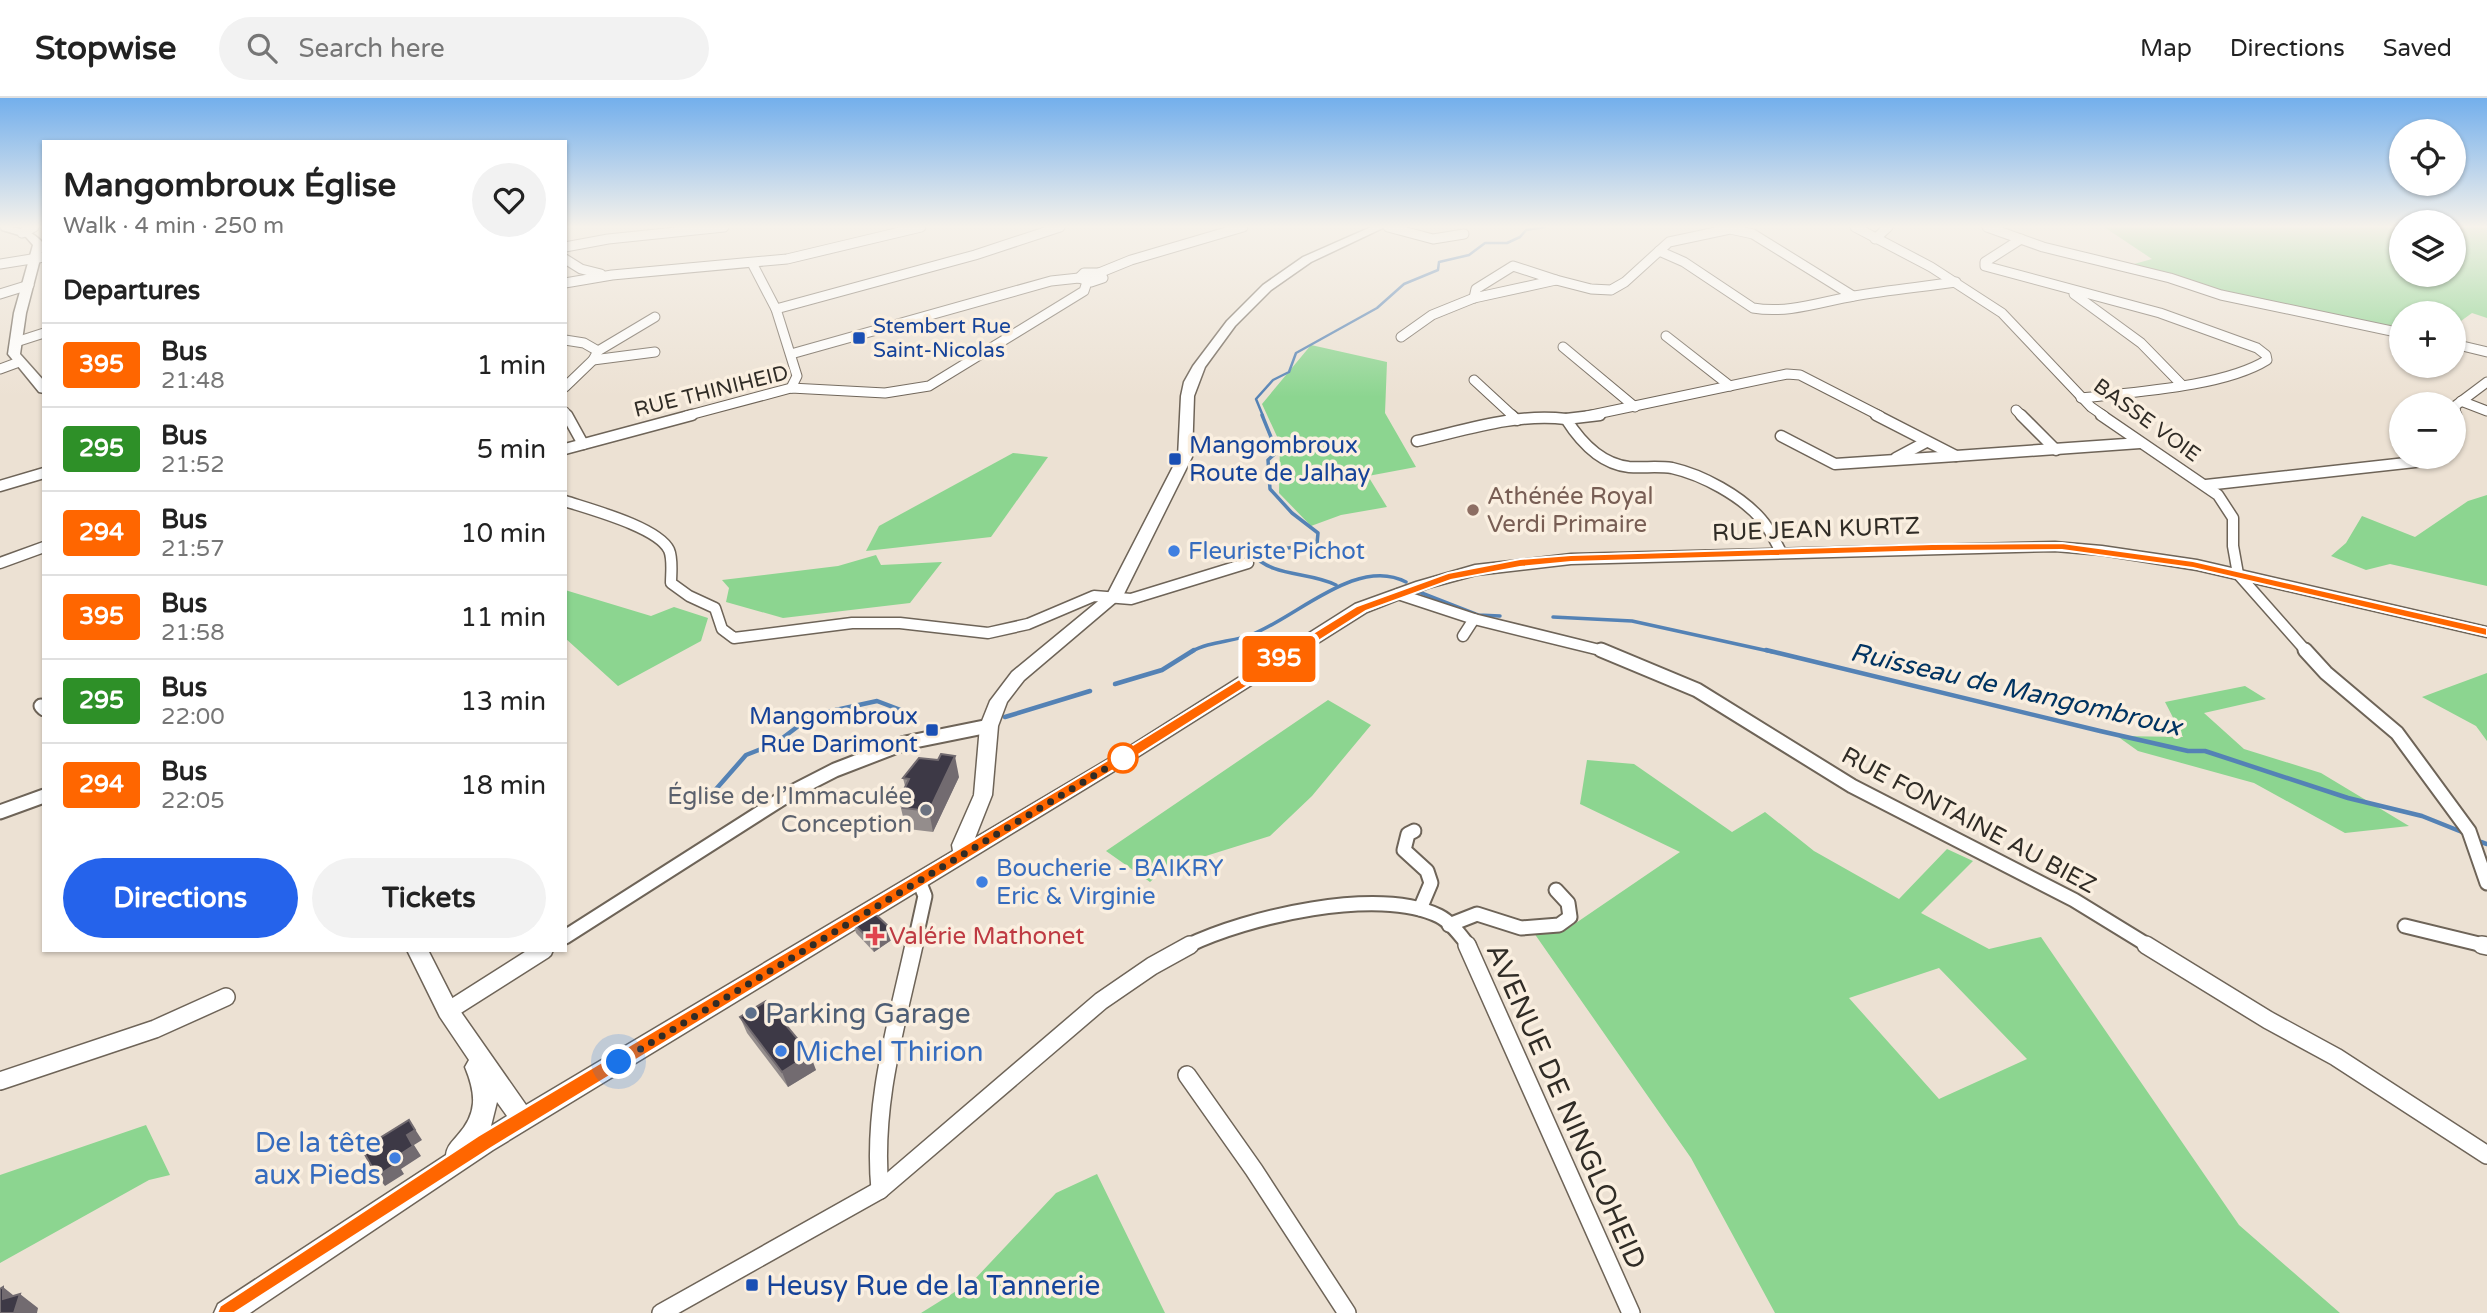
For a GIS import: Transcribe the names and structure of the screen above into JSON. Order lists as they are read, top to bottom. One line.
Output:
{"streets":{"main road":["RUE JEAN KURTZ"],"street":["RUE THINIHEID","BASSE VOIE","RUE FONTAINE AU BIEZ","AVENUE DE NINGLOHEID"]},"crossings":[["BASSE VOIE","RUE JEAN KURTZ"],["RUE JEAN KURTZ","RUE FONTAINE AU BIEZ"]],"water":["Ruisseau de Mangombroux"],"places":{"transit":["Stembert Rue Saint-Nicolas","Mangombroux Route de Jalhay","Mangombroux Rue Darimont","Heusy Rue de la Tannerie"],"other":["Athénée Royal Verdi Primaire","Fleuriste Pichot","Église de l’Immaculée Conception","Boucherie - BAIKRY Eric & Virginie","Parking Garage","Michel Thirion","De la tête aux Pieds"],"health":["Valérie Mathonet"]},"lines":["bus line 395"],"page":{"header":"Stopwise","search":"Search here","nav":["Map","Directions","Saved"],"on_map":"395","map_buttons":["+","−"],"heading":[["Mangombroux Église","Walk · 4 min · 250 m"],"Departures"],"list":[{"mark":"395","name":"Bus","note":"21:48","value":"1 min"},{"mark":"295","name":"Bus","note":"21:52","value":"5 min"},{"mark":"294","name":"Bus","note":"21:57","value":"10 min"},{"mark":"395","name":"Bus","note":"21:58","value":"11 min"},{"mark":"295","name":"Bus","note":"22:00","value":"13 min"},{"mark":"294","name":"Bus","note":"22:05","value":"18 min"}],"buttons":["Directions","Tickets"]}}
